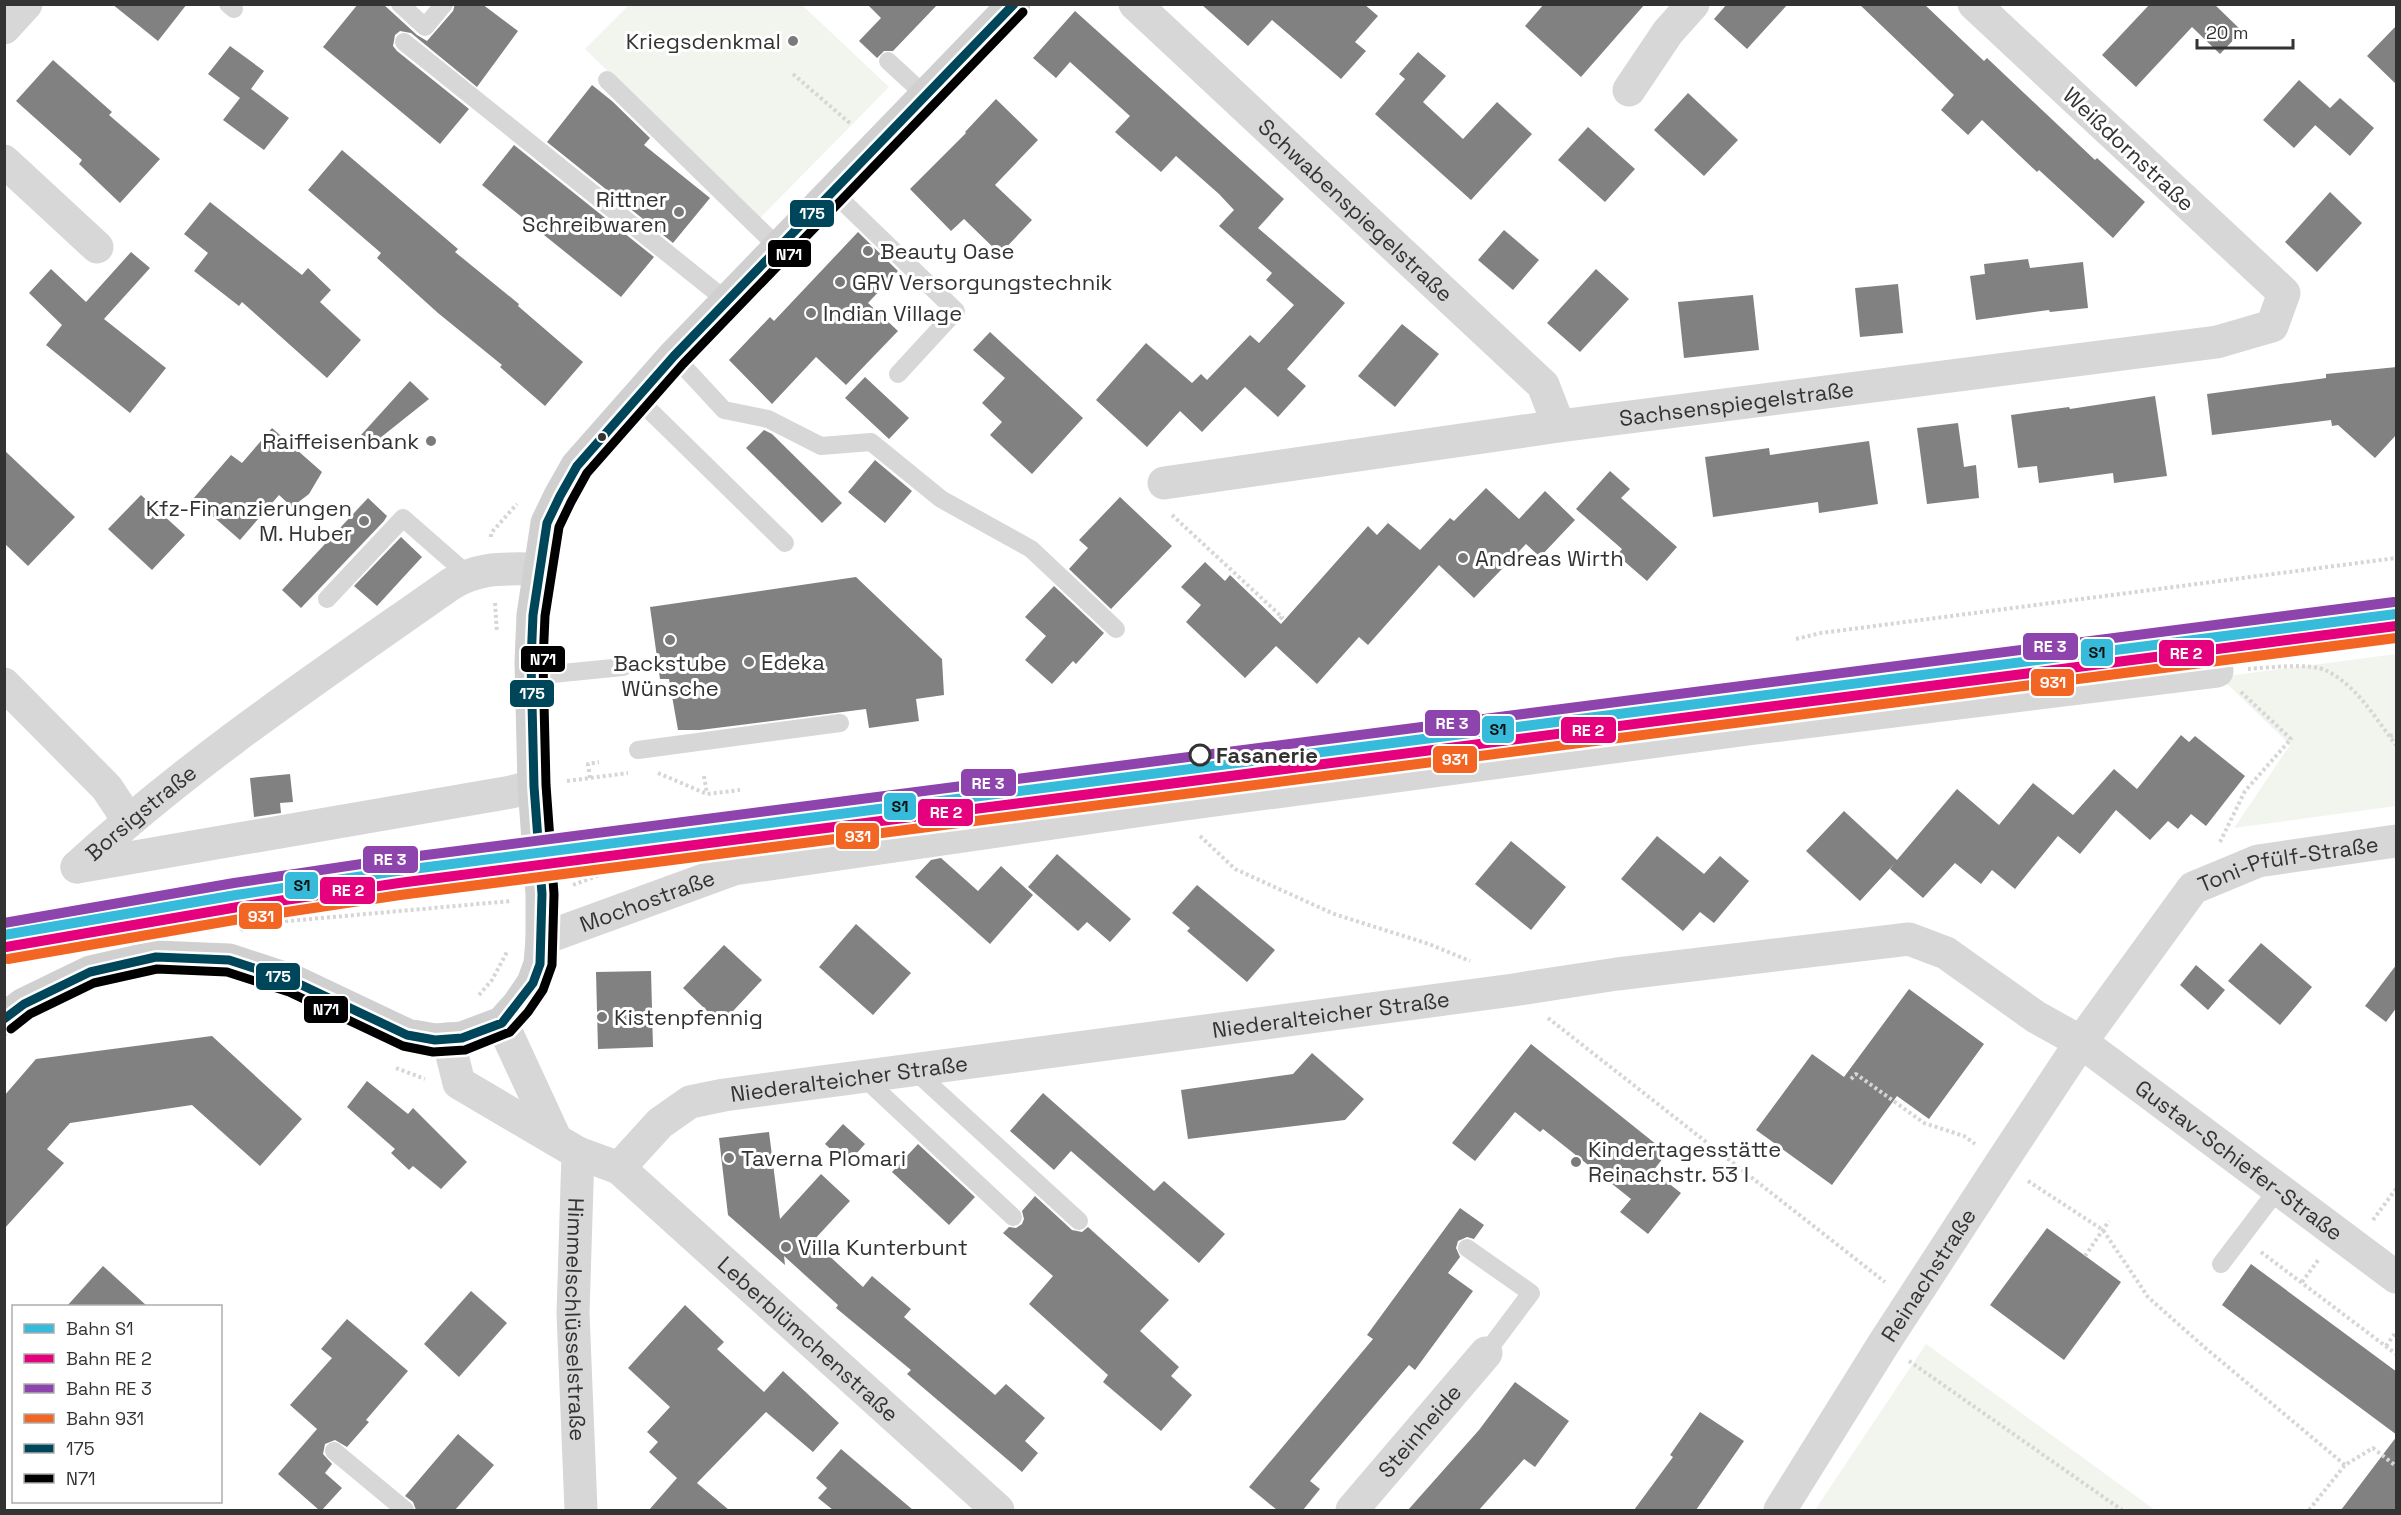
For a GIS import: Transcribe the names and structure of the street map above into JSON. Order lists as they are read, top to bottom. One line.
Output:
{"streets":{"street":["Weißdornstraße","Schwabenspiegelstraße","Sachsenspiegelstraße","Borsigstraße","Toni-Pfülf-Straße","Mochostraße","Niederalteicher Straße","Gustav-Schiefer-Straße","Reinachstraße","Himmelschlüsselstraße","Leberblümchenstraße","Steinheide"]},"crossings":[["Weißdornstraße","Sachsenspiegelstraße"],["Schwabenspiegelstraße","Sachsenspiegelstraße"],["Toni-Pfülf-Straße","Niederalteicher Straße"],["Toni-Pfülf-Straße","Gustav-Schiefer-Straße"],["Toni-Pfülf-Straße","Reinachstraße"],["Niederalteicher Straße","Gustav-Schiefer-Straße"],["Niederalteicher Straße","Reinachstraße"],["Niederalteicher Straße","Leberblümchenstraße"],["Gustav-Schiefer-Straße","Reinachstraße"]],"places":["Kriegsdenkmal","Rittner Schreibwaren","Beauty Oase","GRV Versorgungstechnik","Indian Village","Raiffeisenbank","Kfz-Finanzierungen M. Huber","Andreas Wirth","Backstube Wünsche","Edeka","Fasanerie","Kistenpfennig","Taverna Plomari","Kindertagesstätte Reinachstr. 53 I","Villa Kunterbunt"],"lines":["transit line 175","transit line N71","rail line S1","rail line 931"],"legend":["Bahn S1","Bahn RE 2","Bahn RE 3","Bahn 931","175","N71"],"scale_bar":"20 m"}
